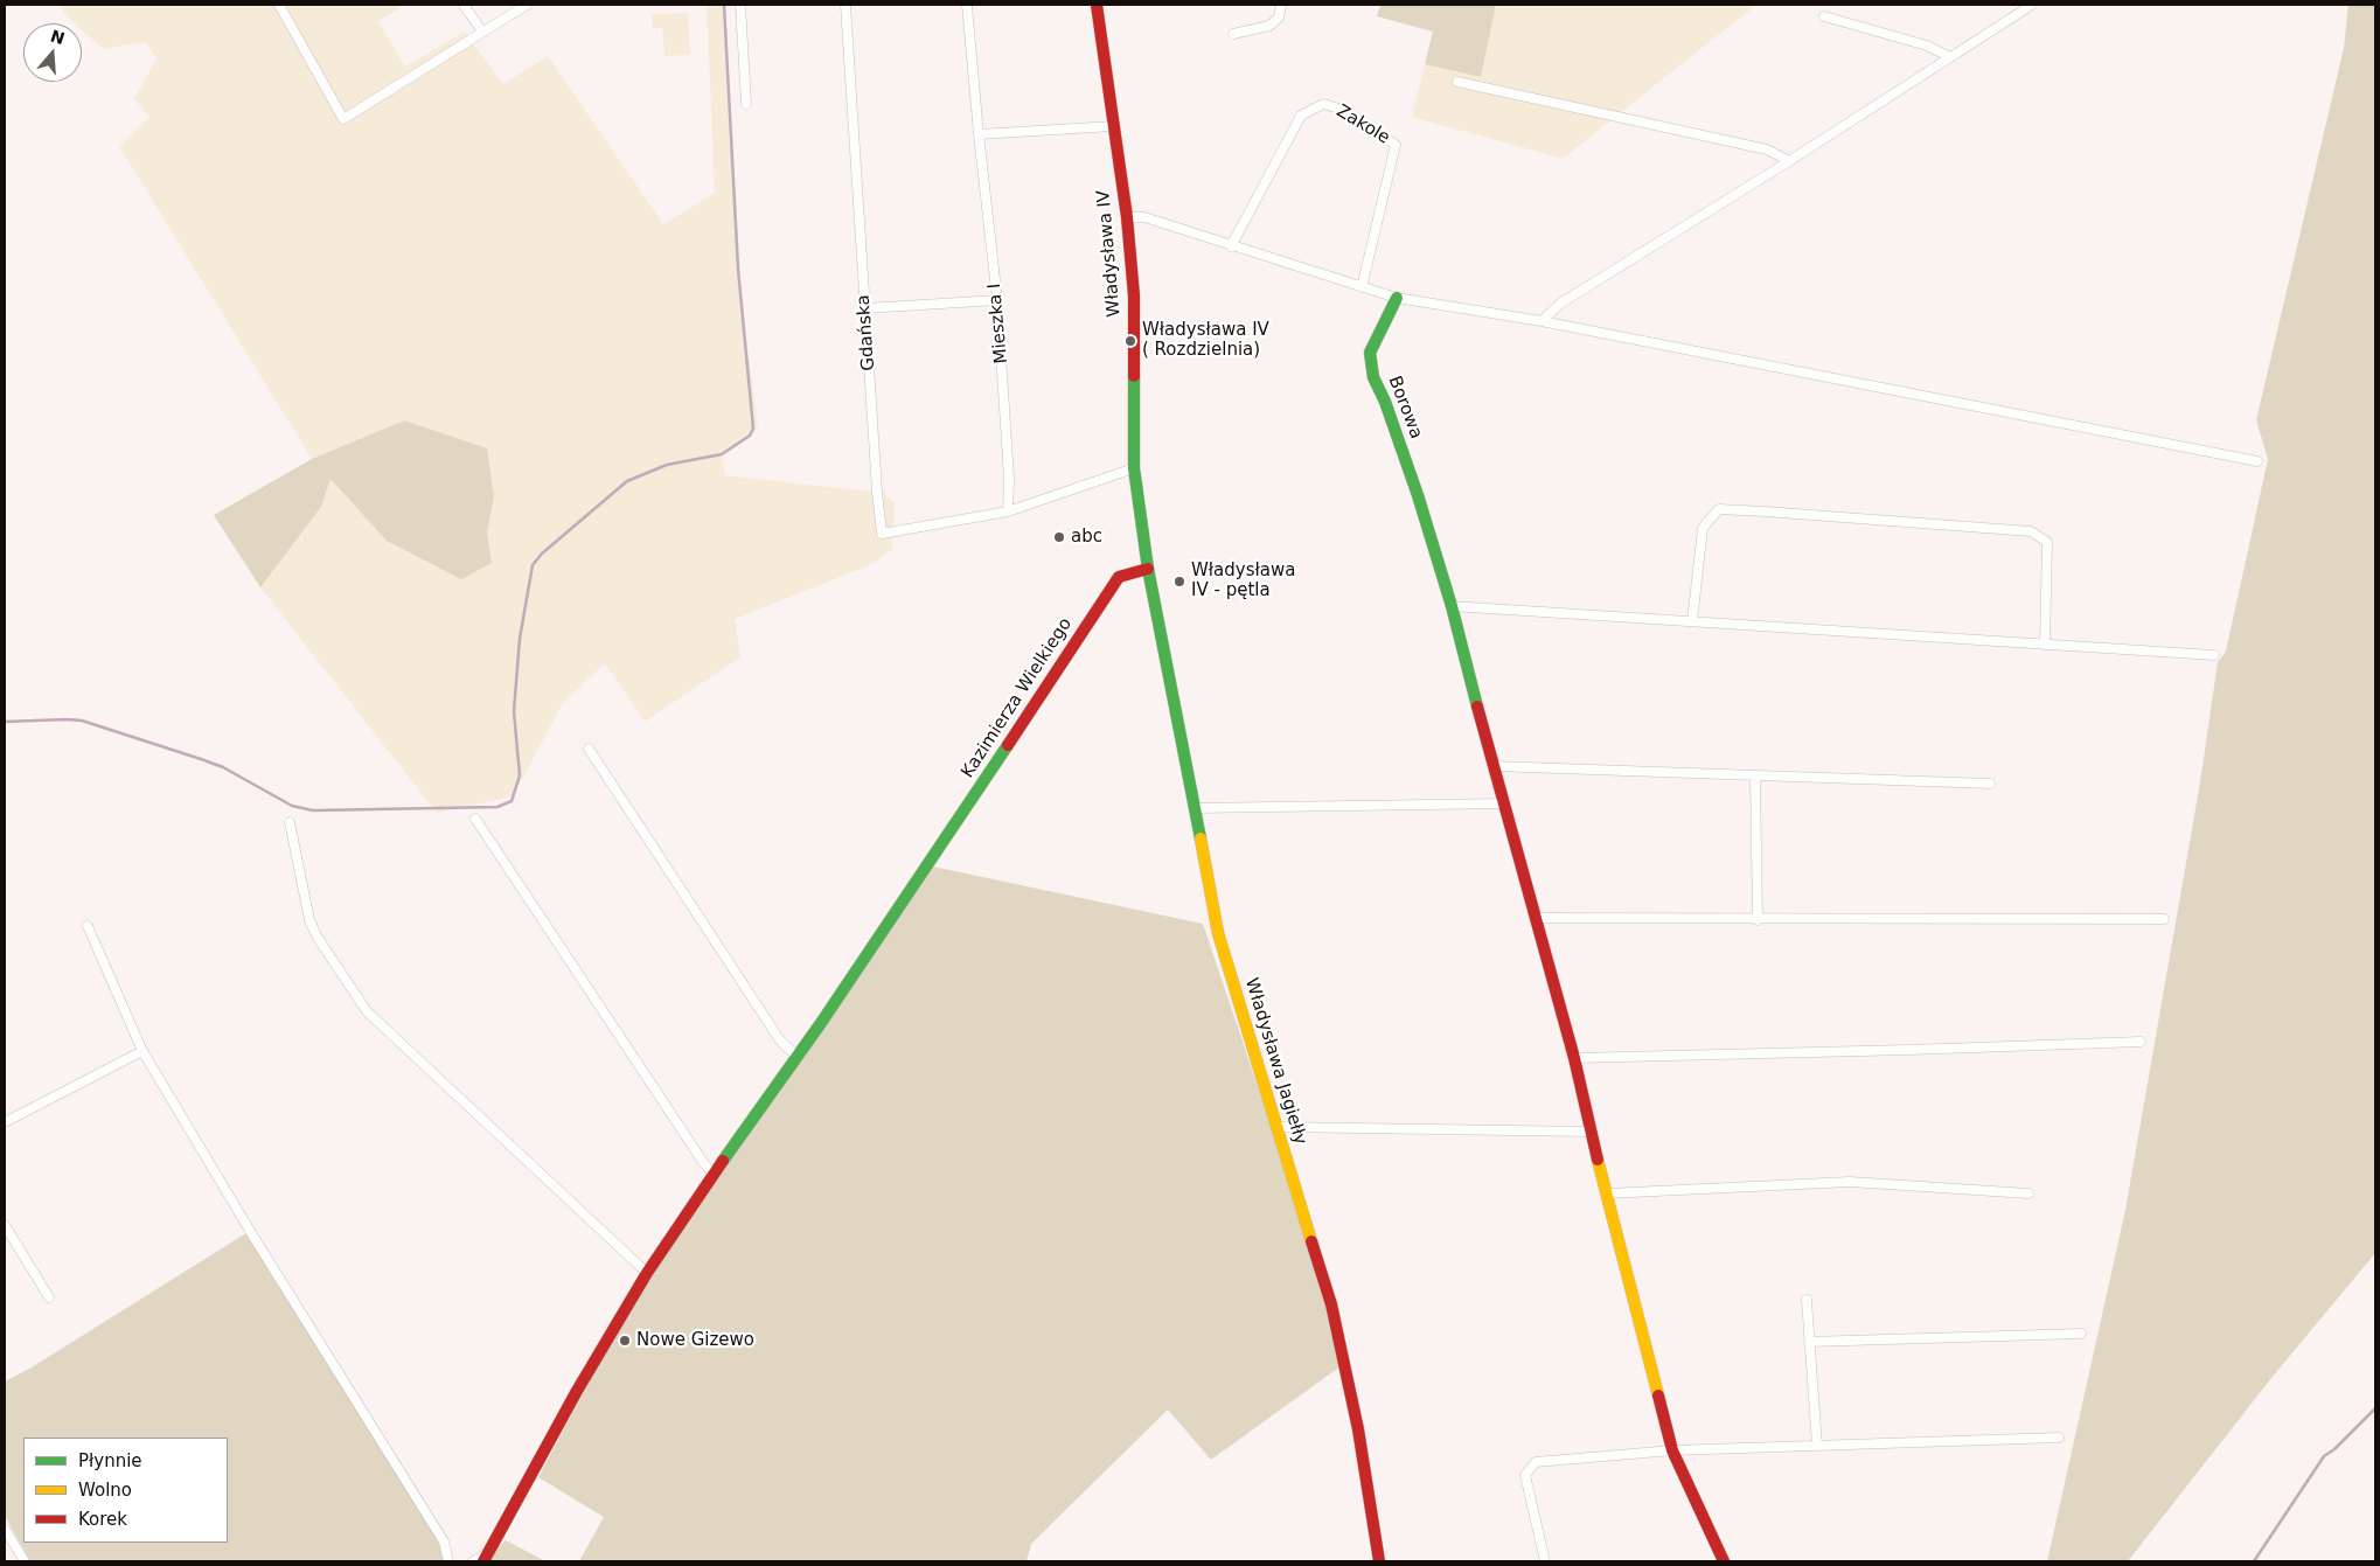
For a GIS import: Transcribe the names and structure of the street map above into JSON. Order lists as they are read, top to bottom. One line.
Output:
{"streets":{"street":["Zakole","Władysława IV","Mieszka I","Gdańska","Borowa","Kazimierza Wielkiego","Władysława Jagiełły"]},"crossings":[["Władysława IV","Kazimierza Wielkiego"],["Władysława IV","Władysława Jagiełły"],["Mieszka I","Gdańska"],["Kazimierza Wielkiego","Władysława Jagiełły"]],"places":["Władysława IV ( Rozdzielnia)","abc","Władysława IV - pętla","Nowe Gizewo"],"legend":["Płynnie","Wolno","Korek"],"north":"top"}
